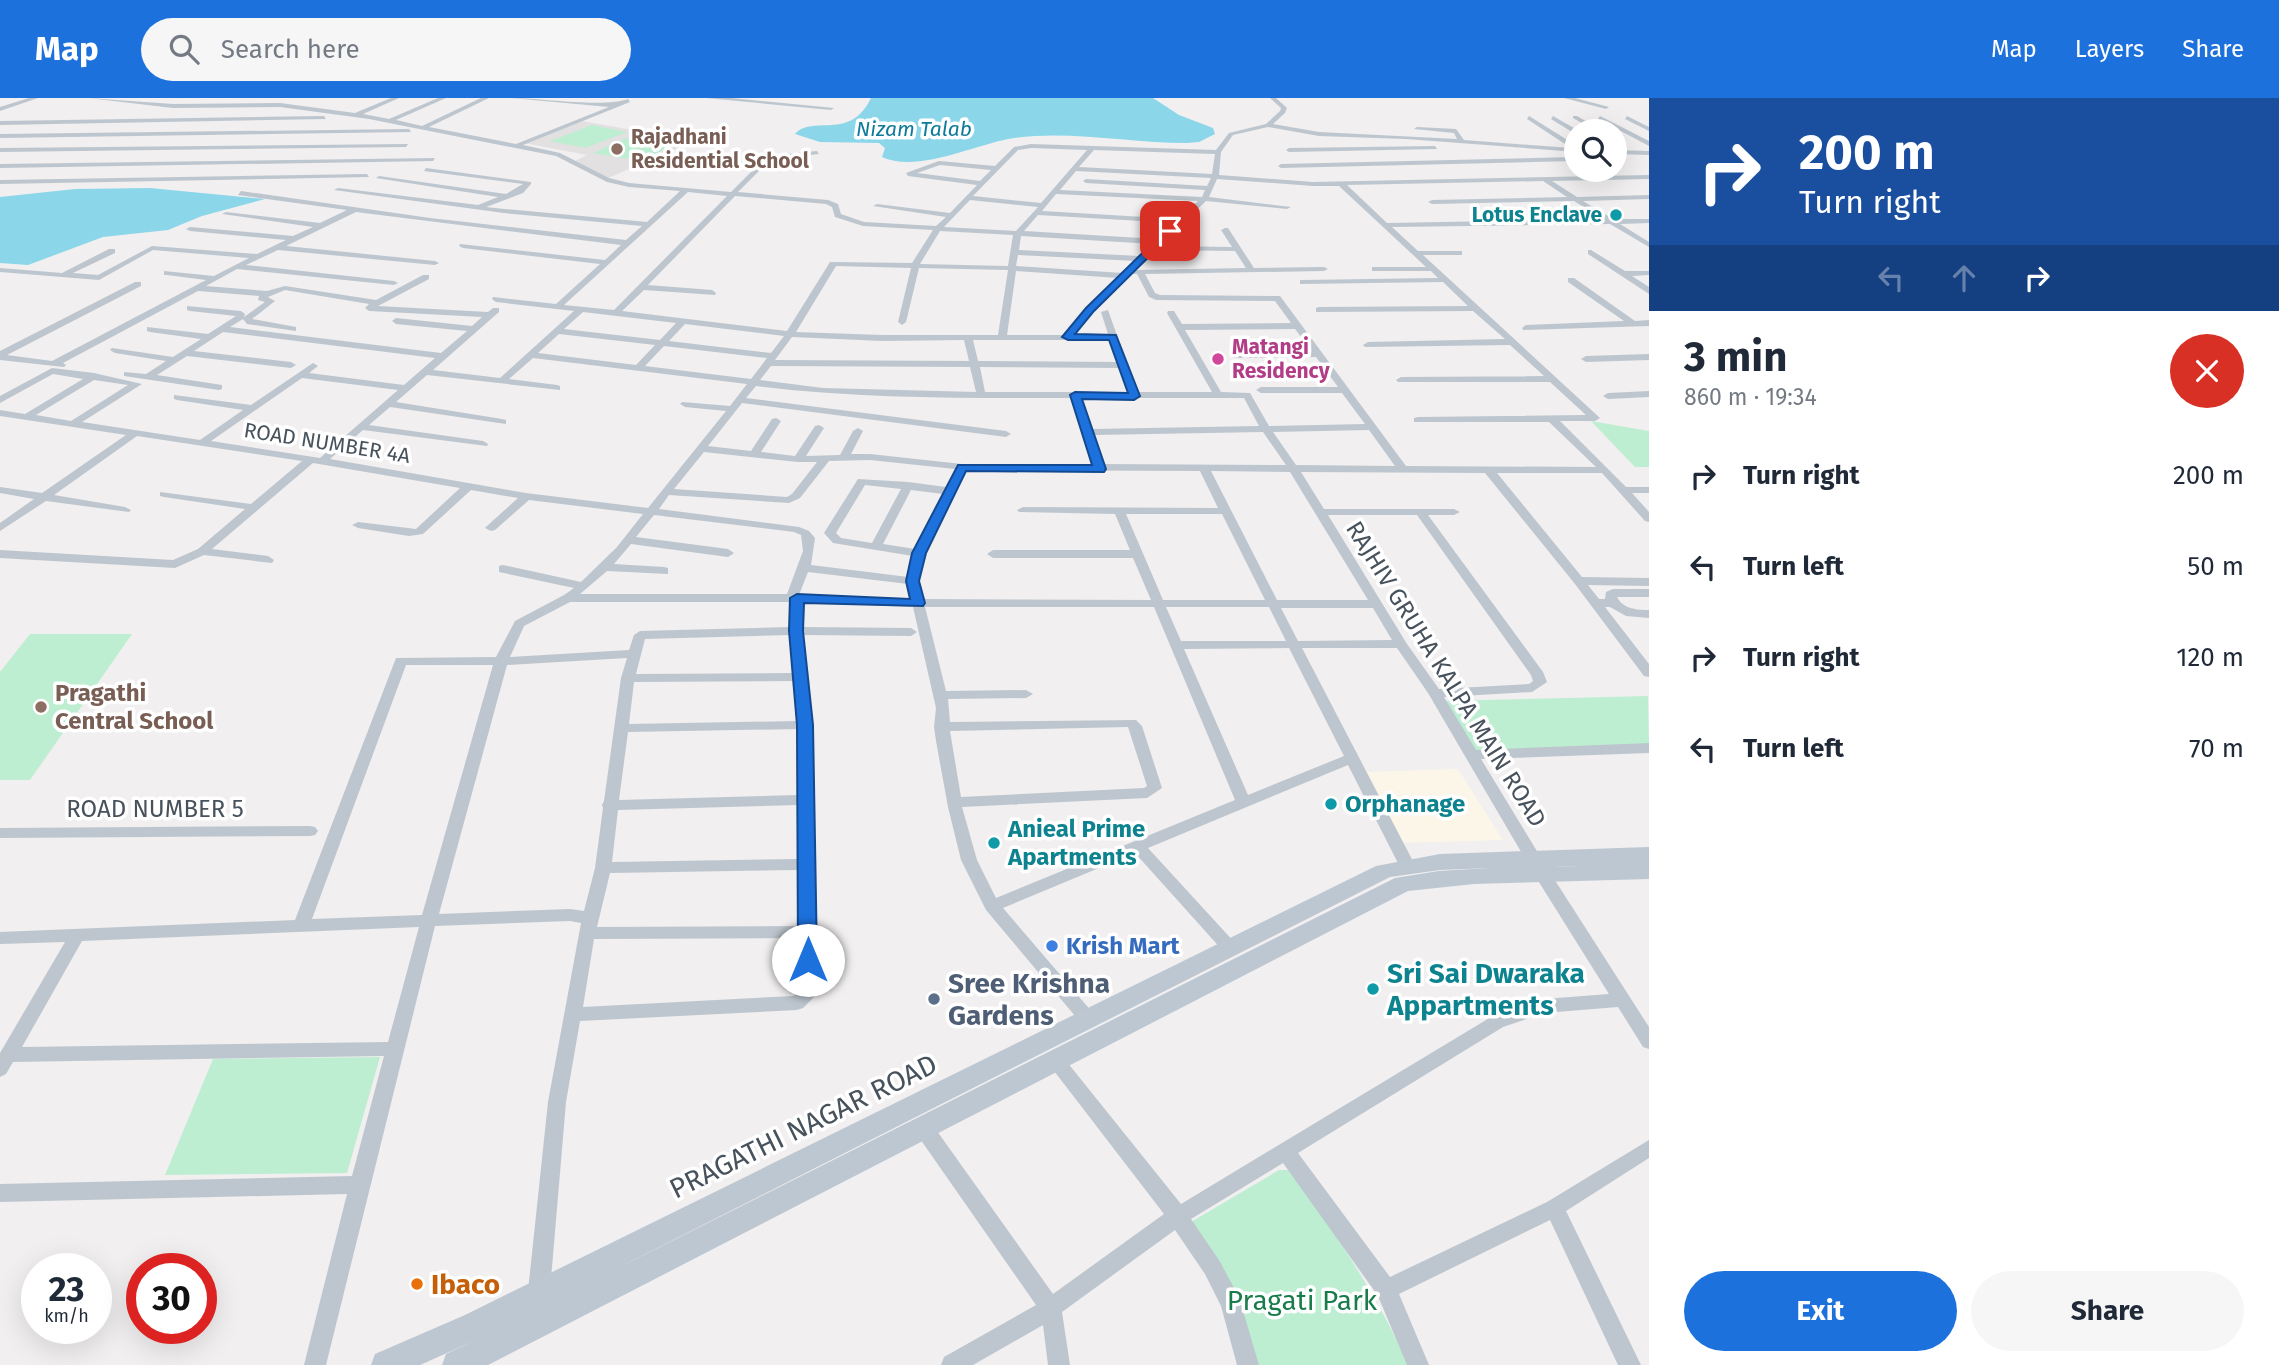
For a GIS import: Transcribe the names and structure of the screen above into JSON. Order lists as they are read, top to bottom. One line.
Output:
{"streets":{"main road":["PRAGATHI NAGAR ROAD"],"street":["ROAD NUMBER 4A","RAJHIV GRUHA KALPA MAIN ROAD","ROAD NUMBER 5"]},"crossings":[["RAJHIV GRUHA KALPA MAIN ROAD","PRAGATHI NAGAR ROAD"]],"water":["Nizam Talab"],"parks":["Pragati Park"],"places":["Rajadhani Residential School","Lotus Enclave","Matangi Residency","Pragathi Central School","Orphanage","Anieal Prime Apartments","Krish Mart","Sri Sai Dwaraka Appartments","Sree Krishna Gardens","Ibaco"],"page":{"header":"Map","search":"Search here","nav":["Map","Layers","Share"],"turn":["200 m","Turn right"],"heading":["3 min","860 m · 19:34"],"list":[{"name":"Turn right","value":"200 m"},{"name":"Turn left","value":"50 m"},{"name":"Turn right","value":"120 m"},{"name":"Turn left","value":"70 m"}],"speed":"23 km/h","limit":"30","buttons":["Exit","Share"]}}
